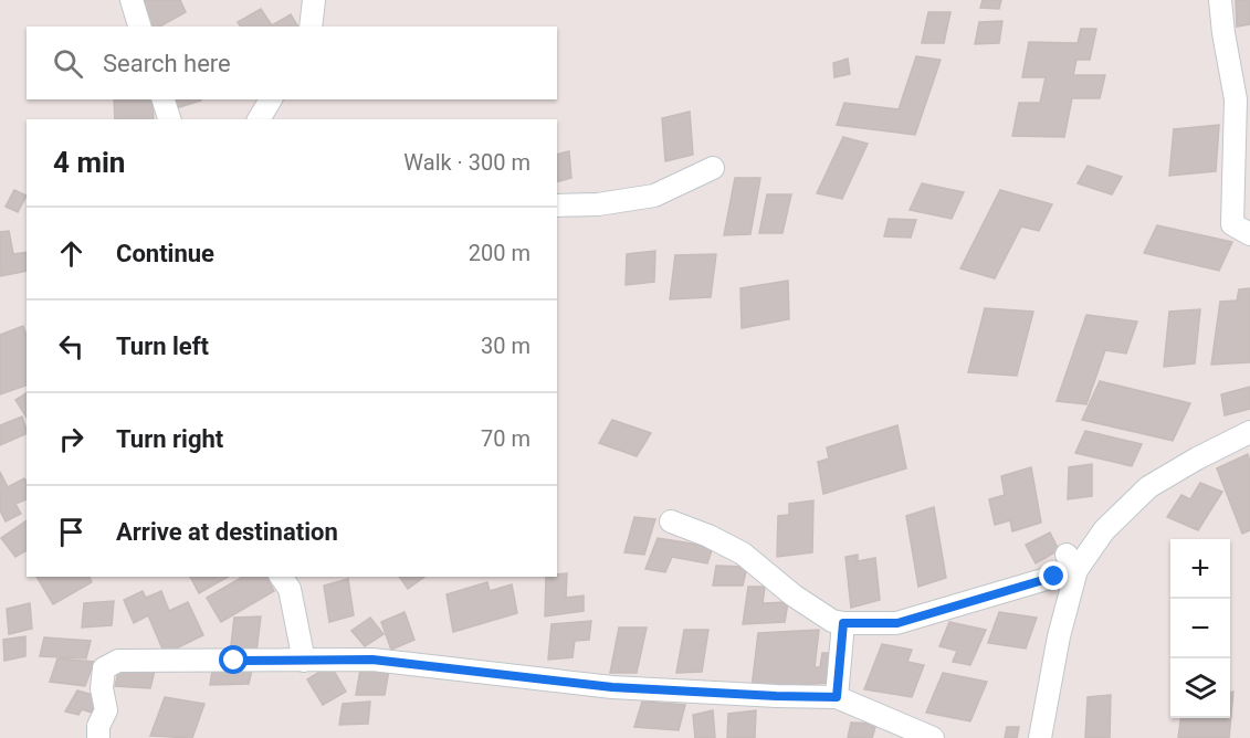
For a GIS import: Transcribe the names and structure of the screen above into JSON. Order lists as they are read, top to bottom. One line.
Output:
{"page":{"search":"Search here","heading":["4 min","Walk · 300 m"],"list":[["Continue","200 m"],["Turn left","30 m"],["Turn right","70 m"],"Arrive at destination"],"map_buttons":["+","−"]}}
